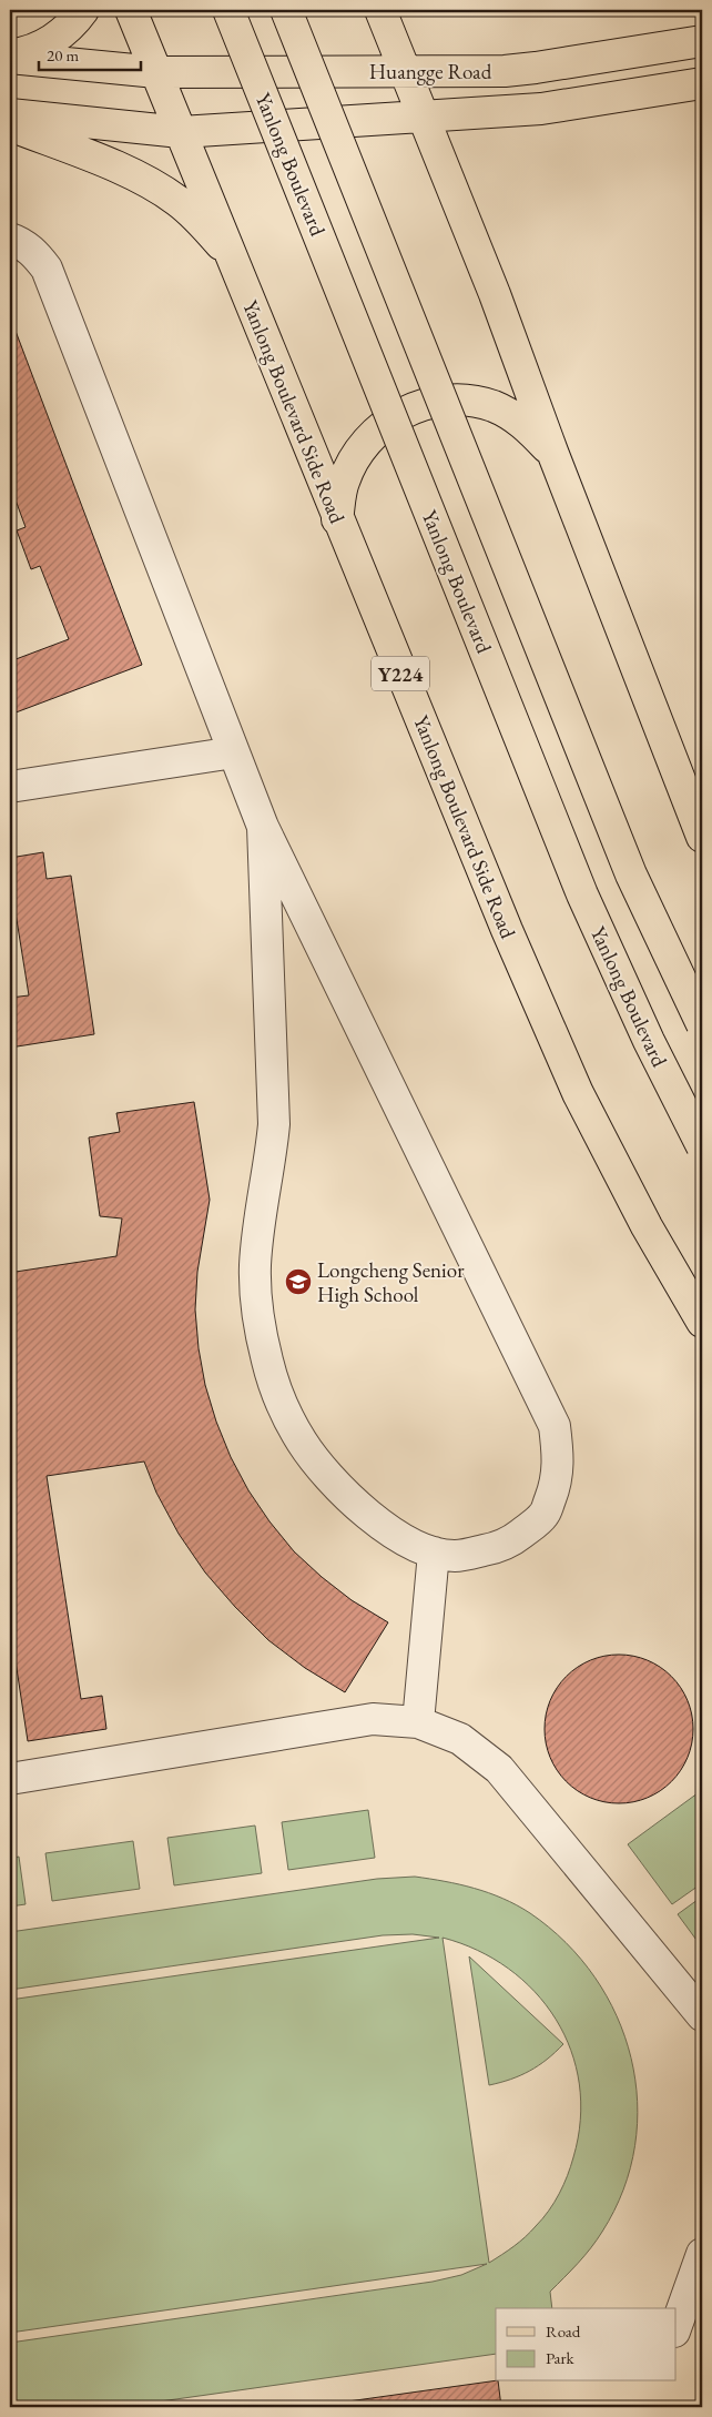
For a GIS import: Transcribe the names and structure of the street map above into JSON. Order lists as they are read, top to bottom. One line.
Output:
{"streets":{"main road":["Huangge Road","Yanlong Boulevard","Yanlong Boulevard Side Road","Y224"]},"crossings":[["Huangge Road","Yanlong Boulevard Side Road"]],"places":{"school or university":["Longcheng Senior High School"]},"legend":["Road","Park"],"scale_bar":"20 m"}
